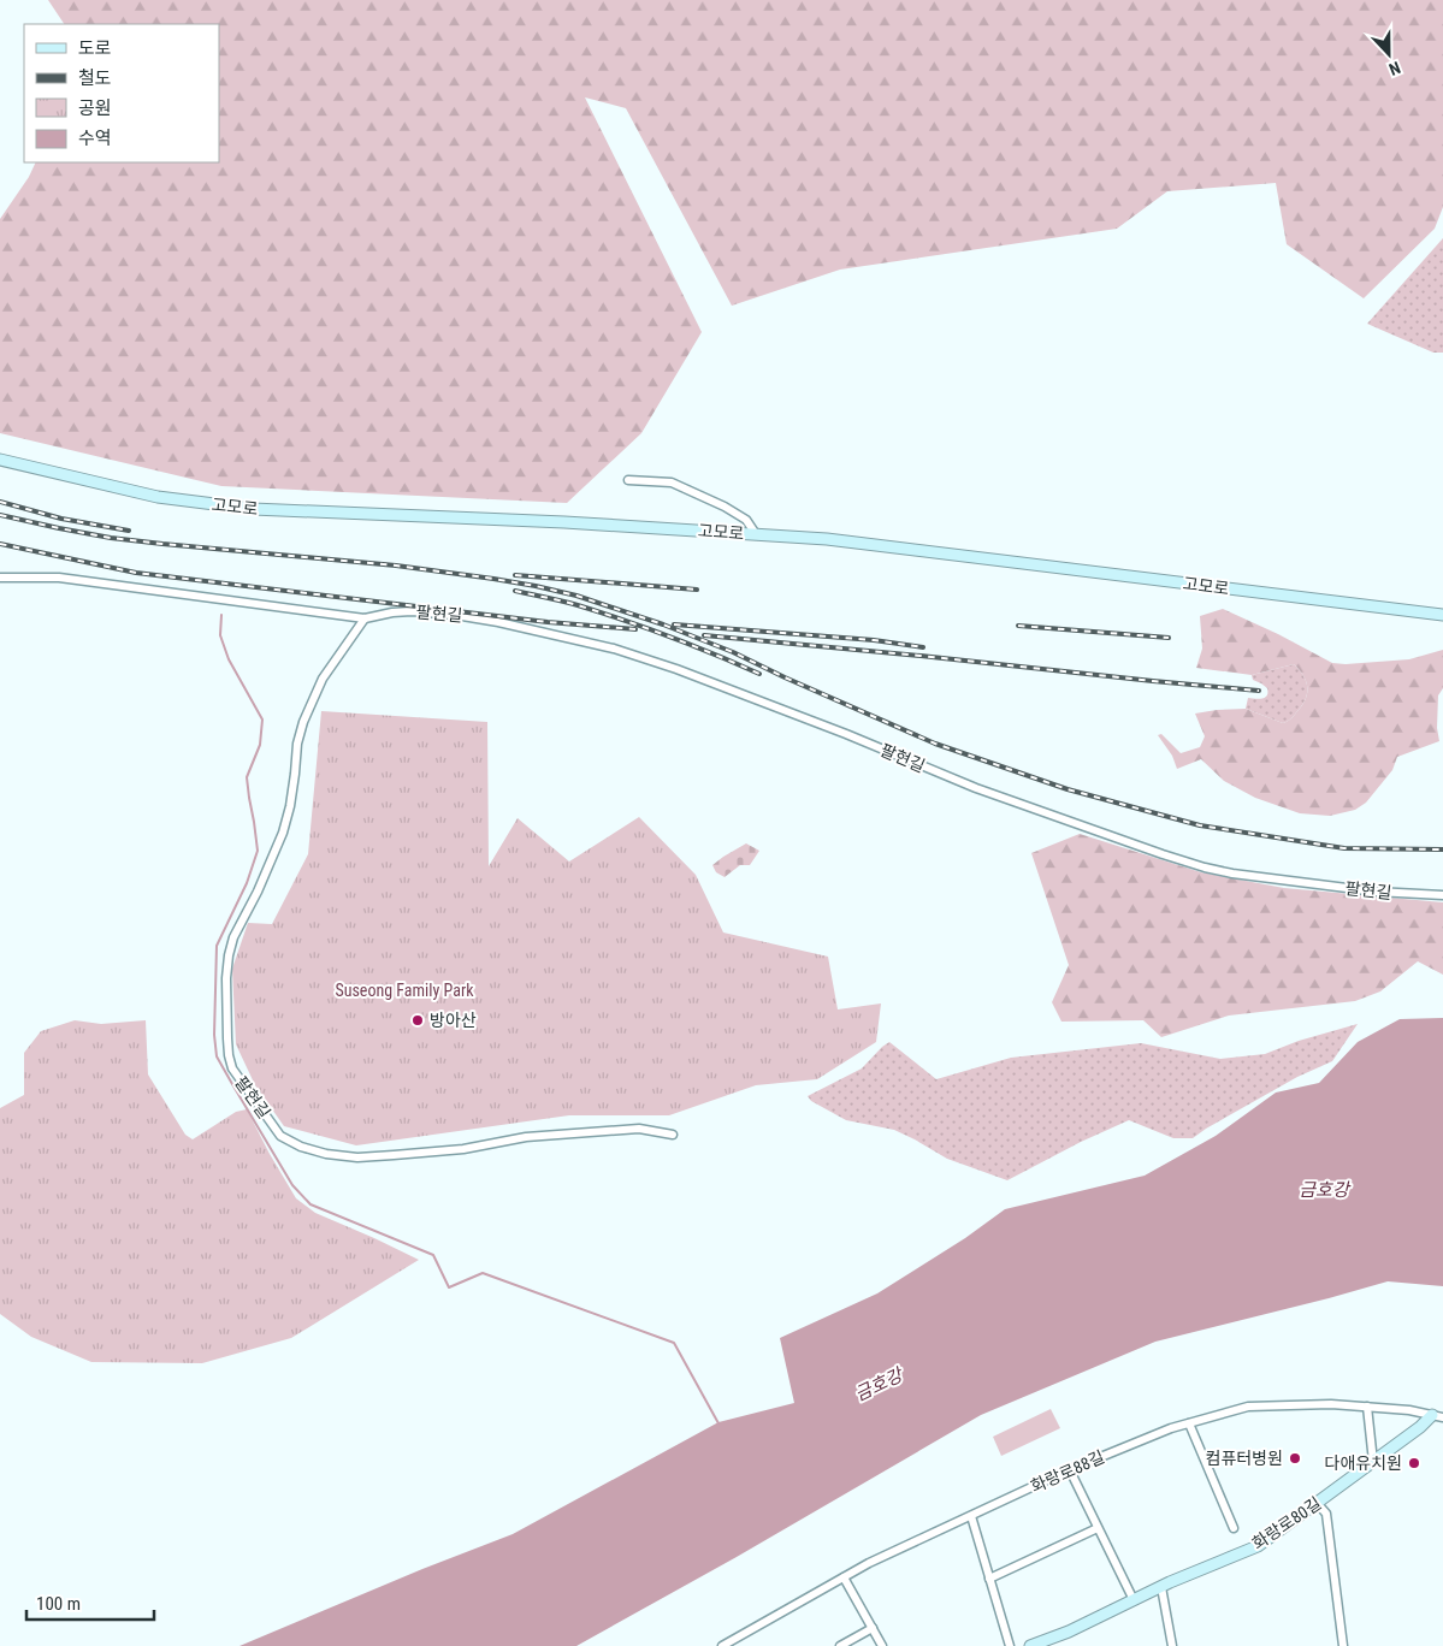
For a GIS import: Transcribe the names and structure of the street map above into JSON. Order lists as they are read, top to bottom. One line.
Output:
{"streets":{"main road":["고모로","화랑로80길"],"street":["팔현길","화랑로88길"]},"crossings":[["화랑로88길","화랑로80길"]],"water":["금호강"],"parks":["Suseong Family Park"],"places":["방아산","컴퓨터병원","다애유치원"],"legend":["도로","철도","공원","수역"],"scale_bar":"100 m","north":"bottom"}
